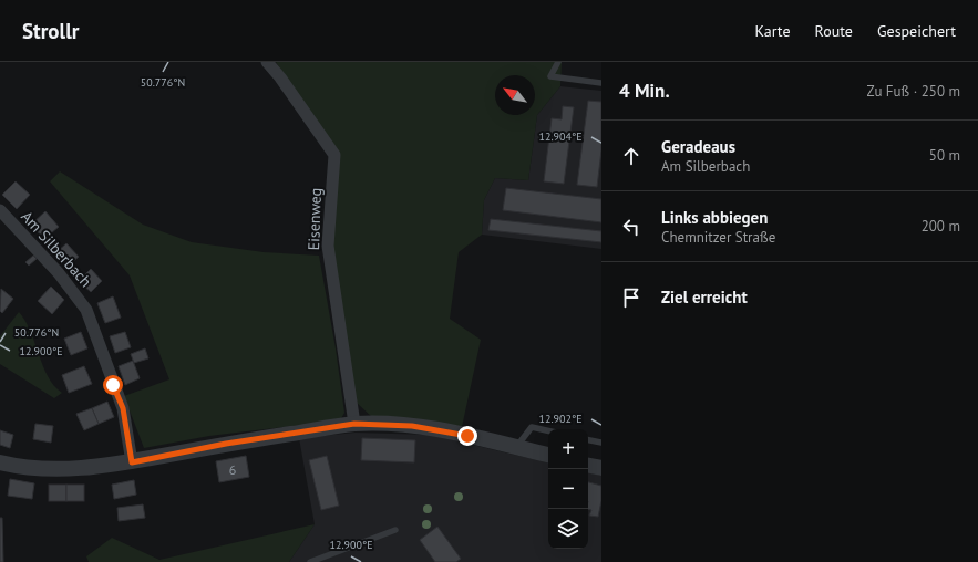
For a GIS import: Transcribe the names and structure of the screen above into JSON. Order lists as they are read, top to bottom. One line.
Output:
{"streets":{"street":["Eisenweg","Am Silberbach"]},"house_numbers":["6"],"north":"top left","page":{"header":"Strollr","nav":["Karte","Route","Gespeichert"],"heading":["4 Min.","Zu Fuß · 250 m"],"list":[["Geradeaus","Am Silberbach","50 m"],["Links abbiegen","Chemnitzer Straße","200 m"],"Ziel erreicht"],"map_buttons":["+","−"]},"coordinates":["50.776°N","12.904°E","12.900°E","12.902°E"]}
